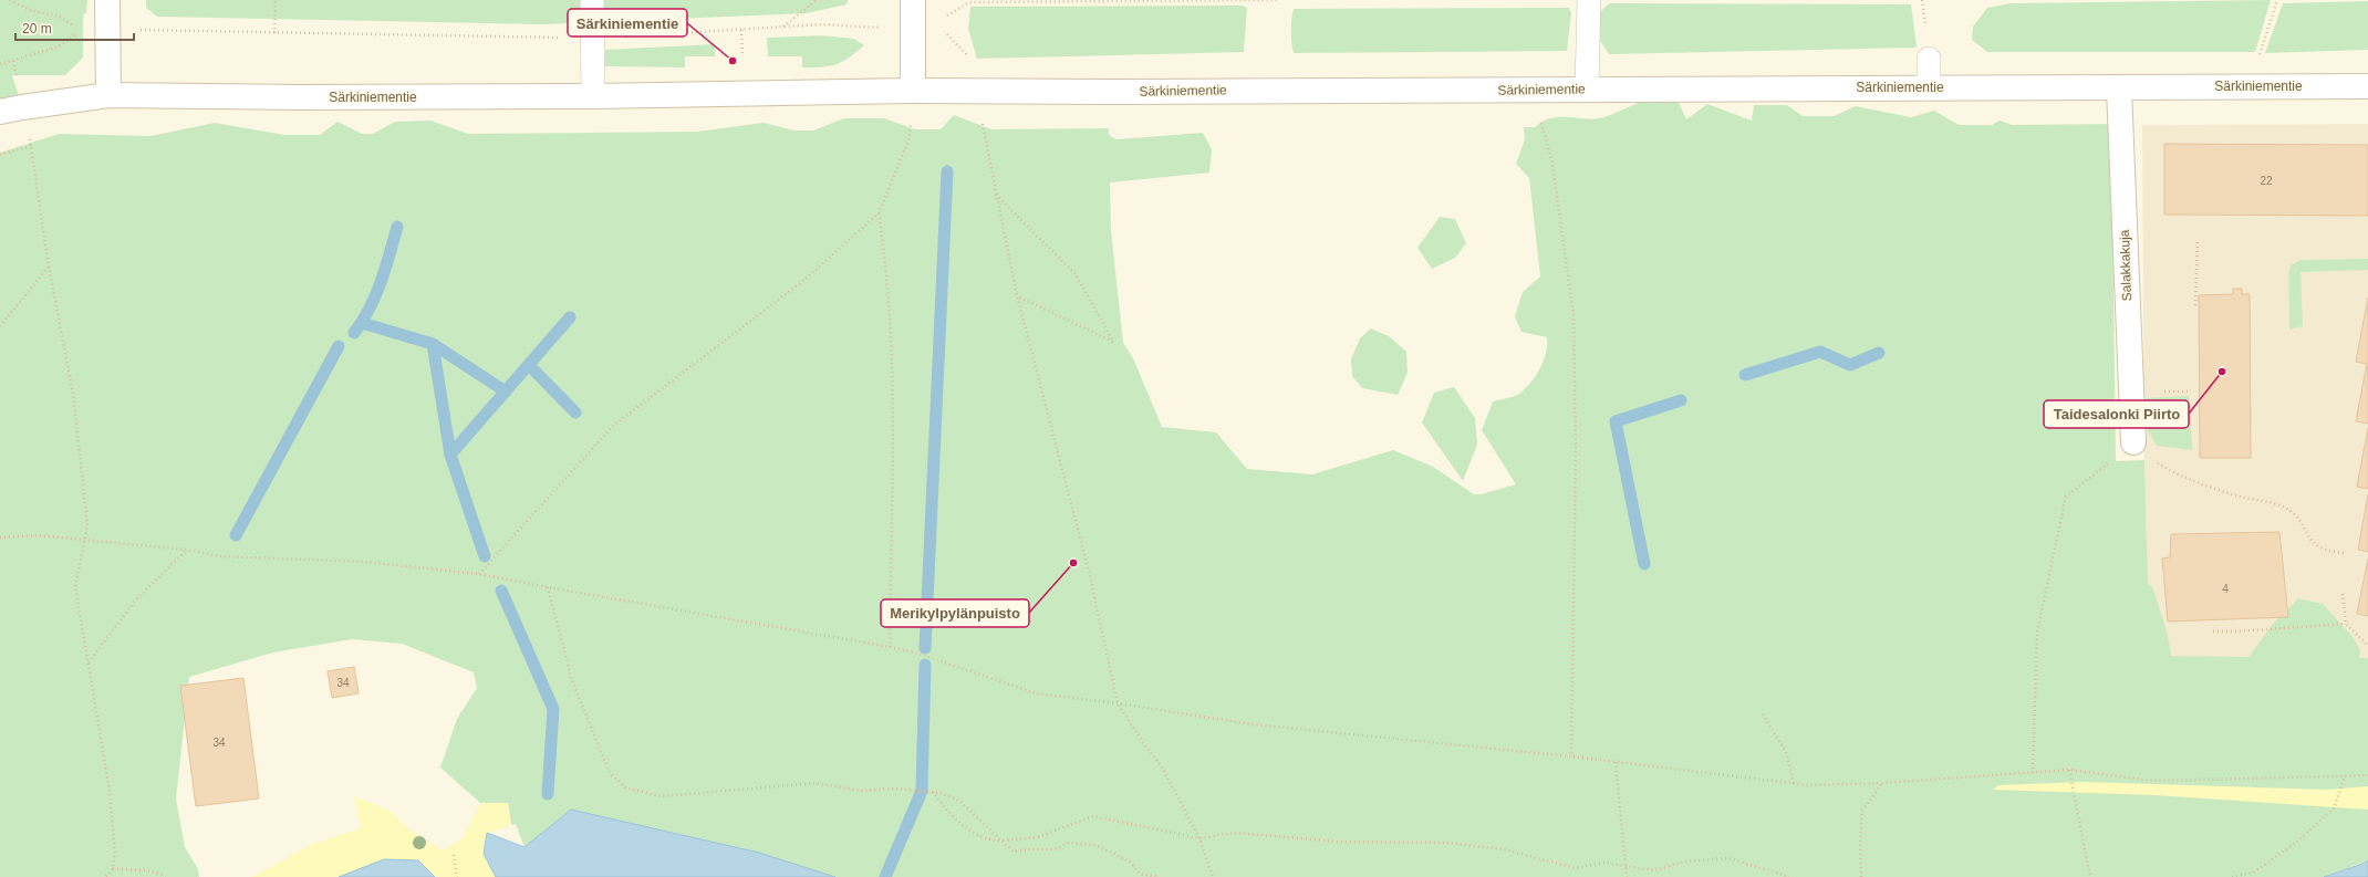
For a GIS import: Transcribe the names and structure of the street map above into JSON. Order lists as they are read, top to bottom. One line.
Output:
{"streets":{"street":["Särkiniementie","Salakkakuja"]},"crossings":[["Särkiniementie","Salakkakuja"]],"places":["Särkiniementie","Taidesalonki Piirto","Merikylpylänpuisto"],"house_numbers":["22","4","34","34"],"scale_bar":"20 m"}
